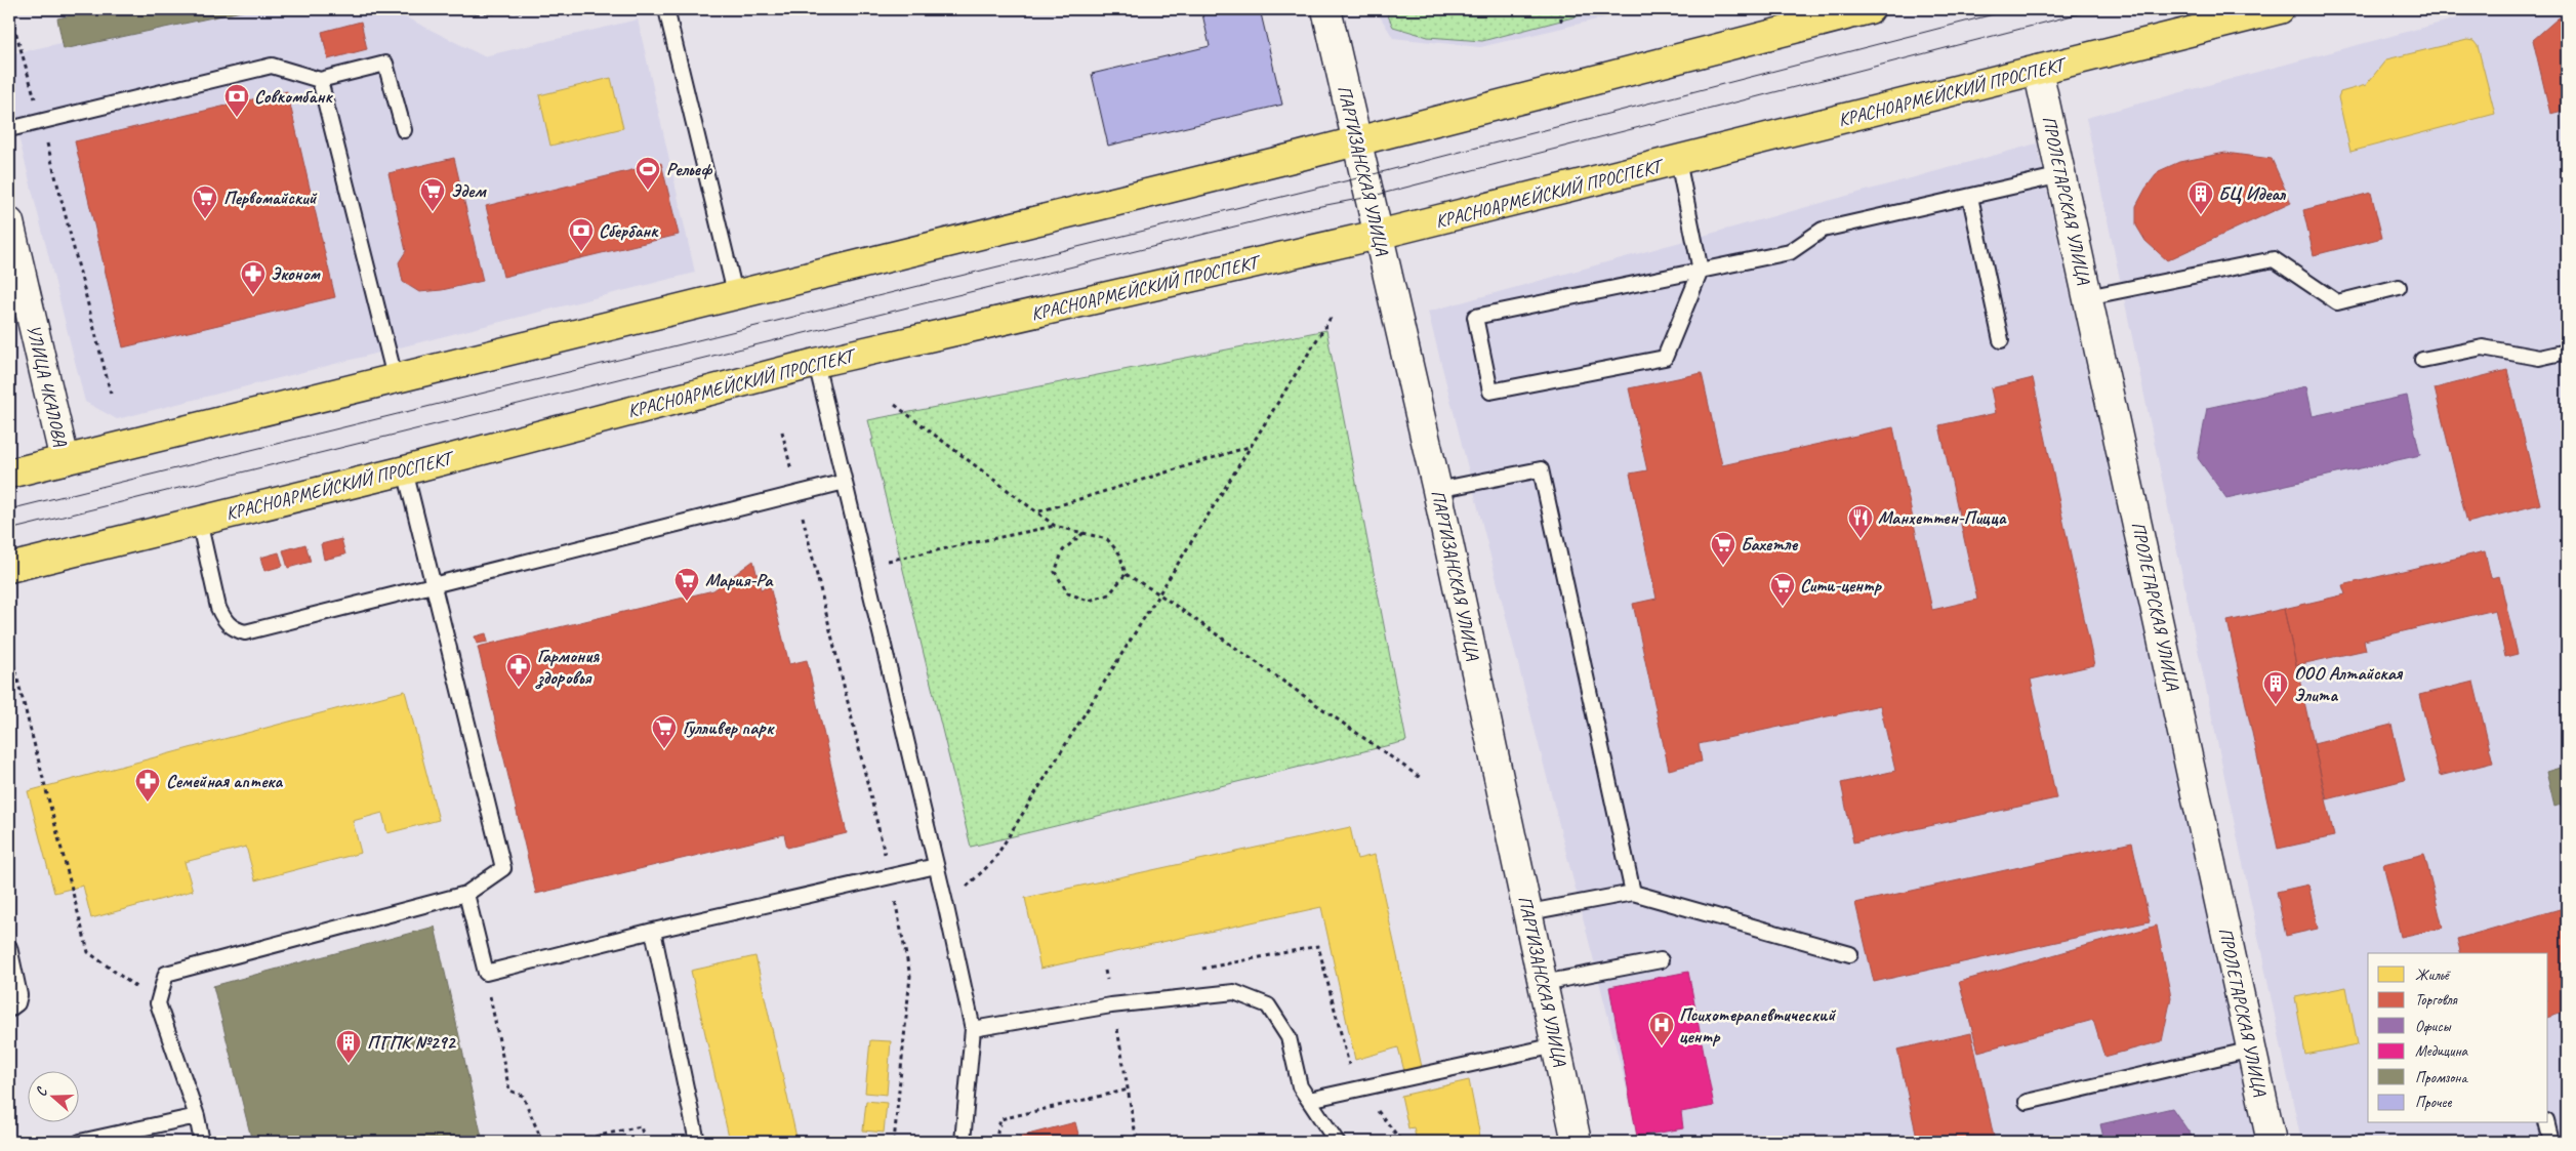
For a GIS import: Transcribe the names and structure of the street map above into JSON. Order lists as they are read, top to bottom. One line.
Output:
{"streets":{"main road":["КРАСНОАРМЕЙСКИЙ ПРОСПЕКТ"],"street":["ПАРТИЗАНСКАЯ УЛИЦА","ПРОЛЕТАРСКАЯ УЛИЦА","УЛИЦА ЧКАЛОВА"]},"crossings":[["КРАСНОАРМЕЙСКИЙ ПРОСПЕКТ","ПАРТИЗАНСКАЯ УЛИЦА"],["КРАСНОАРМЕЙСКИЙ ПРОСПЕКТ","ПРОЛЕТАРСКАЯ УЛИЦА"]],"places":{"bank":["Совкомбанк","Сбербанк"],"sports":["Рельеф"],"supermarket":["Эдем","Первомайский","Бахетле","Мария-Ра","Сити-центр","Гулливер парк"],"building":["БЦ Идеал","ООО Алтайская Элита","ПГПК №292"],"pharmacy":["Эконом","Гармония здоровья","Семейная аптека"],"restaurant":["Манхеттен-Пицца"],"hospital":["Психотерапевтический центр"]},"legend":["Жильё","Торговля","Офисы","Медицина","Промзона","Прочее"],"north":"left"}
